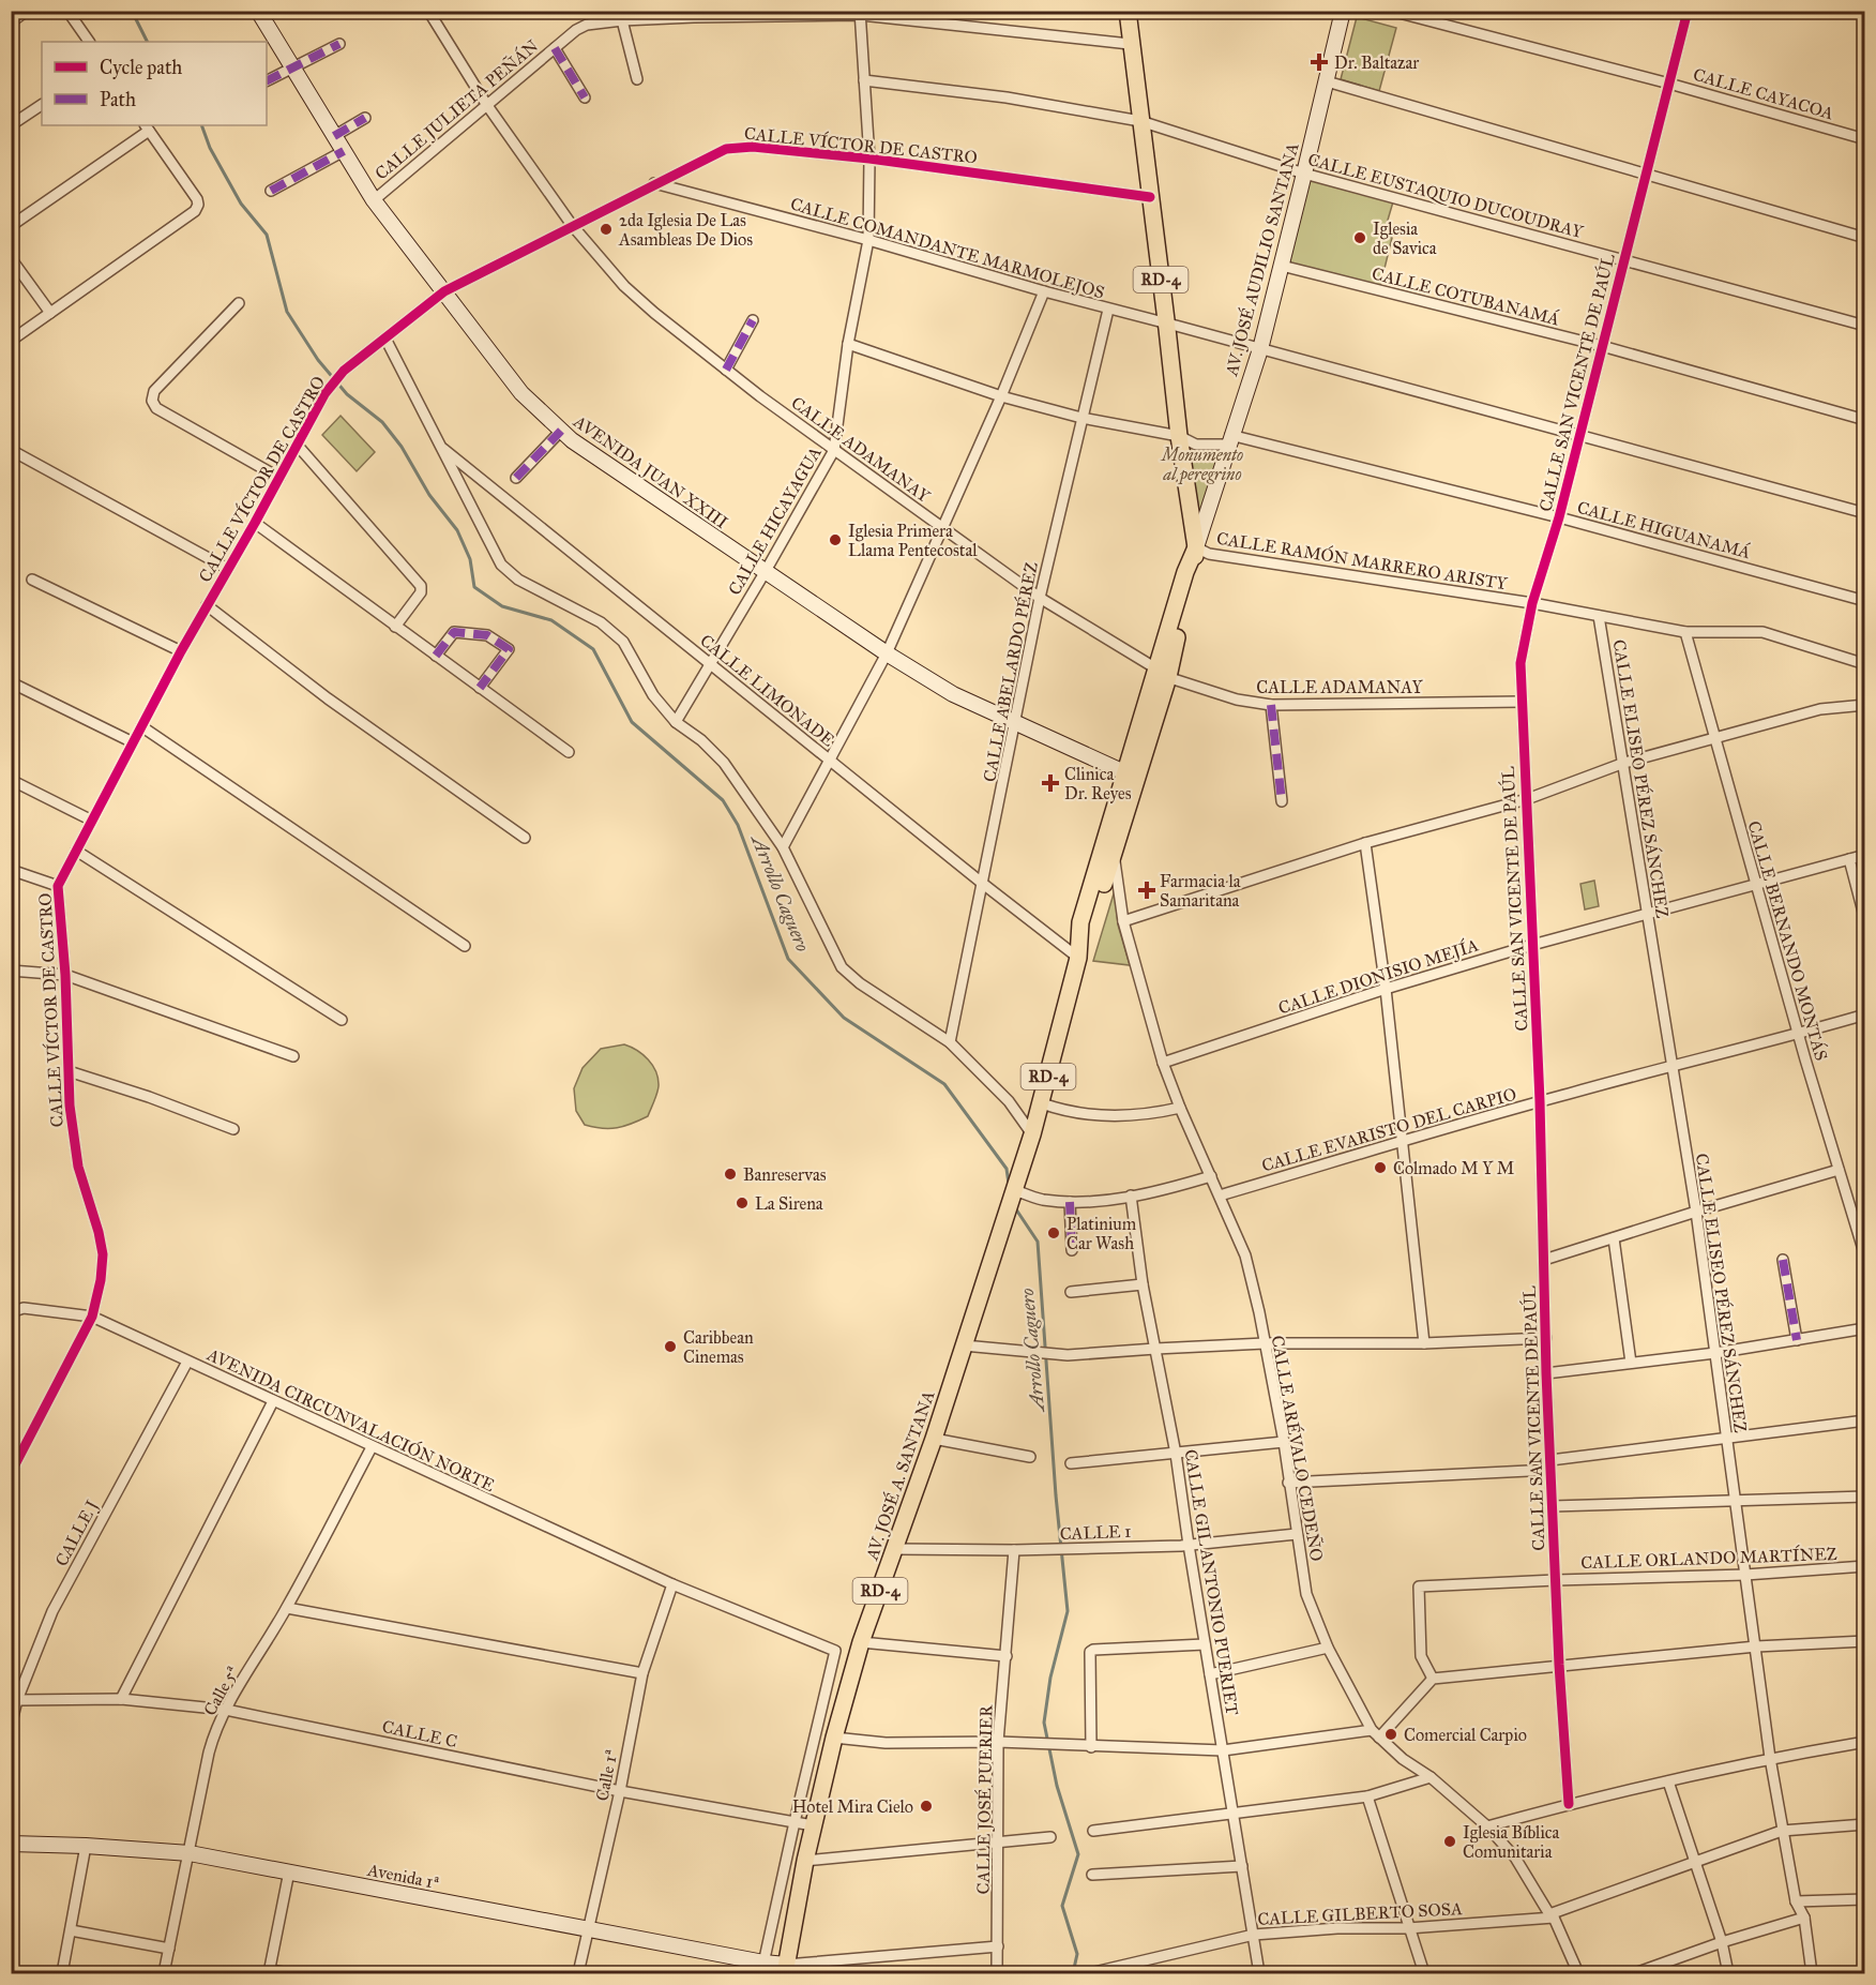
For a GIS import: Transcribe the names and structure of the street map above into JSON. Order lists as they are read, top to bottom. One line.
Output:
{"streets":{"main road":["AV. JOSÉ AUDILIO SANTANA","RD-4","AVENIDA JUAN XXIII","AV. JOSÉ A. SANTANA","Avenida 1ª"],"street":["CALLE CAYACOA","CALLE JULIETA PEÑÁN","CALLE VÍCTOR DE CASTRO","CALLE EUSTAQUIO DUCOUDRAY","CALLE COMANDANTE MARMOLEJOS","CALLE COTUBANAMÁ","CALLE SAN VICENTE DE PAÚL","CALLE ADAMANAY","CALLE HICAYAGUA","CALLE HIGUANAMÁ","CALLE RAMÓN MARRERO ARISTY","CALLE ABELARDO PÉREZ","CALLE LIMONADE","CALLE ELISEO PÉREZ SÁNCHEZ","CALLE BERNANDO MONTÁS","CALLE DIONISIO MEJÍA","CALLE EVARISTO DEL CARPIO","AVENIDA CIRCUNVALACIÓN NORTE","CALLE ARÉVALO CEDEÑO","CALLE 1","CALLE J","CALLE ORLANDO MARTÍNEZ","CALLE GIL ANTONIO PUERIET","Calle 5ª","CALLE C","Calle 1ª","CALLE JOSÉ PUERIER","CALLE GILBERTO SOSA"]},"crossings":[["CALLE CAYACOA","CALLE SAN VICENTE DE PAÚL"],["CALLE JULIETA PEÑÁN","RD-4"],["CALLE JULIETA PEÑÁN","CALLE ADAMANAY"],["CALLE JULIETA PEÑÁN","AVENIDA JUAN XXIII"],["CALLE JULIETA PEÑÁN","CALLE HICAYAGUA"],["CALLE VÍCTOR DE CASTRO","CALLE COMANDANTE MARMOLEJOS"],["CALLE VÍCTOR DE CASTRO","RD-4"],["CALLE VÍCTOR DE CASTRO","CALLE ADAMANAY"],["CALLE VÍCTOR DE CASTRO","AVENIDA JUAN XXIII"],["CALLE VÍCTOR DE CASTRO","CALLE HICAYAGUA"],["CALLE VÍCTOR DE CASTRO","AVENIDA CIRCUNVALACIÓN NORTE"],["CALLE EUSTAQUIO DUCOUDRAY","AV. JOSÉ AUDILIO SANTANA"],["CALLE EUSTAQUIO DUCOUDRAY","RD-4"],["CALLE EUSTAQUIO DUCOUDRAY","CALLE SAN VICENTE DE PAÚL"],["CALLE EUSTAQUIO DUCOUDRAY","CALLE HICAYAGUA"],["CALLE COMANDANTE MARMOLEJOS","AV. JOSÉ AUDILIO SANTANA"],["CALLE COMANDANTE MARMOLEJOS","RD-4"],["CALLE COMANDANTE MARMOLEJOS","CALLE SAN VICENTE DE PAÚL"],["CALLE COMANDANTE MARMOLEJOS","CALLE HICAYAGUA"],["CALLE COMANDANTE MARMOLEJOS","CALLE ABELARDO PÉREZ"],["AV. JOSÉ AUDILIO SANTANA","RD-4"],["AV. JOSÉ AUDILIO SANTANA","CALLE COTUBANAMÁ"],["AV. JOSÉ AUDILIO SANTANA","CALLE HIGUANAMÁ"],["AV. JOSÉ AUDILIO SANTANA","CALLE RAMÓN MARRERO ARISTY"],["RD-4","CALLE ADAMANAY"],["RD-4","AVENIDA JUAN XXIII"],["RD-4","CALLE HIGUANAMÁ"],["RD-4","CALLE RAMÓN MARRERO ARISTY"],["RD-4","CALLE LIMONADE"],["RD-4","CALLE ARÉVALO CEDEÑO"],["RD-4","AV. JOSÉ A. SANTANA"],["CALLE COTUBANAMÁ","CALLE SAN VICENTE DE PAÚL"],["CALLE SAN VICENTE DE PAÚL","CALLE ADAMANAY"],["CALLE SAN VICENTE DE PAÚL","CALLE HIGUANAMÁ"],["CALLE SAN VICENTE DE PAÚL","CALLE RAMÓN MARRERO ARISTY"],["CALLE SAN VICENTE DE PAÚL","CALLE DIONISIO MEJÍA"],["CALLE SAN VICENTE DE PAÚL","CALLE EVARISTO DEL CARPIO"],["CALLE SAN VICENTE DE PAÚL","CALLE ORLANDO MARTÍNEZ"],["CALLE ADAMANAY","CALLE HICAYAGUA"],["CALLE ADAMANAY","CALLE ABELARDO PÉREZ"],["AVENIDA JUAN XXIII","CALLE HICAYAGUA"],["AVENIDA JUAN XXIII","CALLE ABELARDO PÉREZ"],["CALLE HICAYAGUA","CALLE HIGUANAMÁ"],["CALLE HICAYAGUA","CALLE LIMONADE"],["CALLE HIGUANAMÁ","CALLE ABELARDO PÉREZ"],["CALLE RAMÓN MARRERO ARISTY","CALLE ELISEO PÉREZ SÁNCHEZ"],["CALLE RAMÓN MARRERO ARISTY","CALLE BERNANDO MONTÁS"],["CALLE ABELARDO PÉREZ","CALLE LIMONADE"],["CALLE ELISEO PÉREZ SÁNCHEZ","CALLE DIONISIO MEJÍA"],["CALLE ELISEO PÉREZ SÁNCHEZ","CALLE EVARISTO DEL CARPIO"],["CALLE ELISEO PÉREZ SÁNCHEZ","CALLE ORLANDO MARTÍNEZ"],["CALLE ELISEO PÉREZ SÁNCHEZ","CALLE GILBERTO SOSA"],["CALLE BERNANDO MONTÁS","CALLE DIONISIO MEJÍA"],["CALLE BERNANDO MONTÁS","CALLE EVARISTO DEL CARPIO"],["CALLE DIONISIO MEJÍA","CALLE ARÉVALO CEDEÑO"],["CALLE EVARISTO DEL CARPIO","CALLE ARÉVALO CEDEÑO"],["AVENIDA CIRCUNVALACIÓN NORTE","CALLE J"],["AVENIDA CIRCUNVALACIÓN NORTE","Calle 5ª"],["AVENIDA CIRCUNVALACIÓN NORTE","CALLE C"],["AVENIDA CIRCUNVALACIÓN NORTE","Calle 1ª"],["CALLE ARÉVALO CEDEÑO","CALLE 1"],["CALLE ARÉVALO CEDEÑO","CALLE GILBERTO SOSA"],["AV. JOSÉ A. SANTANA","CALLE 1"],["AV. JOSÉ A. SANTANA","CALLE C"],["AV. JOSÉ A. SANTANA","Avenida 1ª"],["CALLE 1","CALLE GIL ANTONIO PUERIET"],["CALLE 1","CALLE JOSÉ PUERIER"],["CALLE J","CALLE C"],["CALLE GIL ANTONIO PUERIET","CALLE GILBERTO SOSA"],["Calle 5ª","CALLE C"],["Calle 5ª","Avenida 1ª"],["CALLE C","Calle 1ª"],["Calle 1ª","Avenida 1ª"]],"water":["Arrollo Caguero"],"parks":["Monumento al peregrino"],"places":{"health":["Dr. Baltazar","Clinica Dr. Reyes","Farmacia la Samaritana"],"other":["2da Iglesia De Las Asambleas De Dios","Iglesia de Savica","Iglesia Primera Llama Pentecostal","Colmado M Y M","Banreservas","La Sirena","Platinium Car Wash","Caribbean Cinemas","Comercial Carpio","Hotel Mira Cielo","Iglesia Bíblica Comunitaria"]},"legend":["Cycle path","Path"]}
